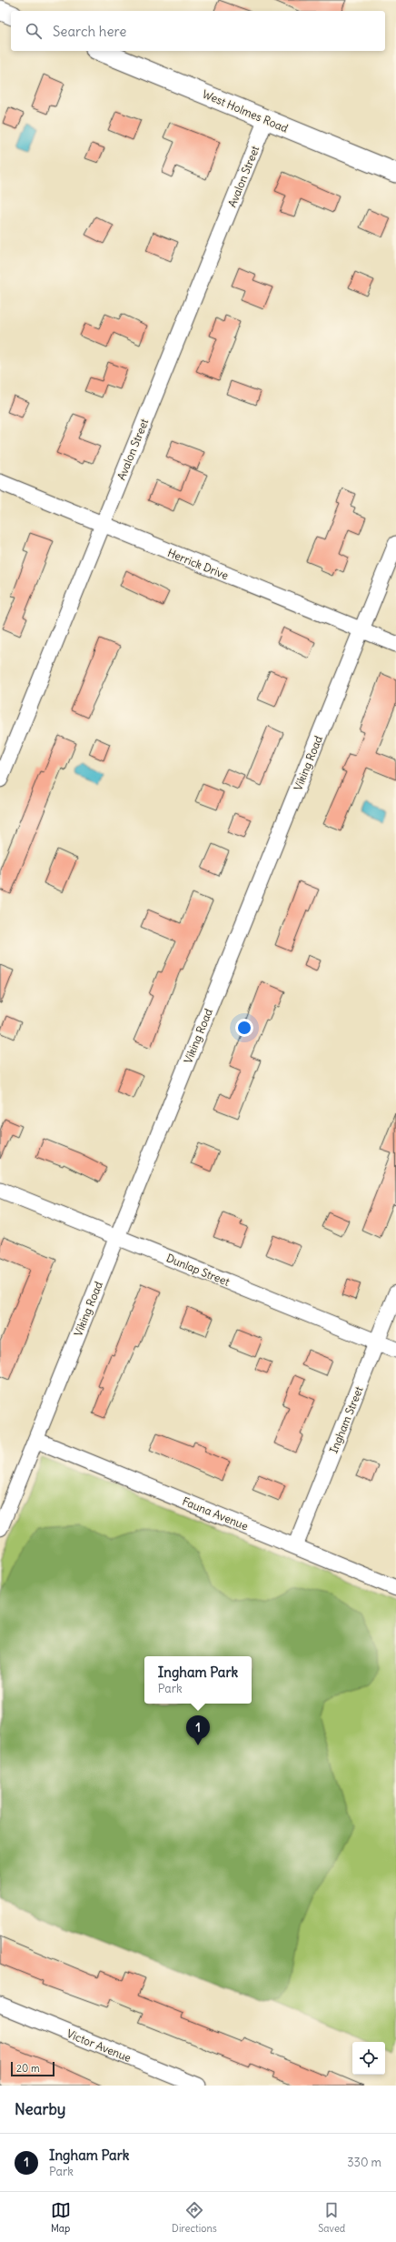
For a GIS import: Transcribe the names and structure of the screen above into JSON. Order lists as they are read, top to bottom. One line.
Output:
{"streets":{"street":["West Holmes Road","Avalon Street","Herrick Drive","Viking Road","Dunlap Street","Ingham Street","Fauna Avenue","Victor Avenue"]},"crossings":[["West Holmes Road","Avalon Street"],["Avalon Street","Herrick Drive"],["Herrick Drive","Viking Road"],["Viking Road","Dunlap Street"],["Viking Road","Fauna Avenue"],["Dunlap Street","Ingham Street"],["Ingham Street","Fauna Avenue"]],"scale_bar":"20 m","page":{"search":"Search here","popup":["Ingham Park","Park"],"pins":"1","scale":"20 m","heading":"Nearby","list":[{"mark":"1","name":"Ingham Park","note":"Park","value":"330 m"}],"nav":["Map","Directions","Saved"]}}
